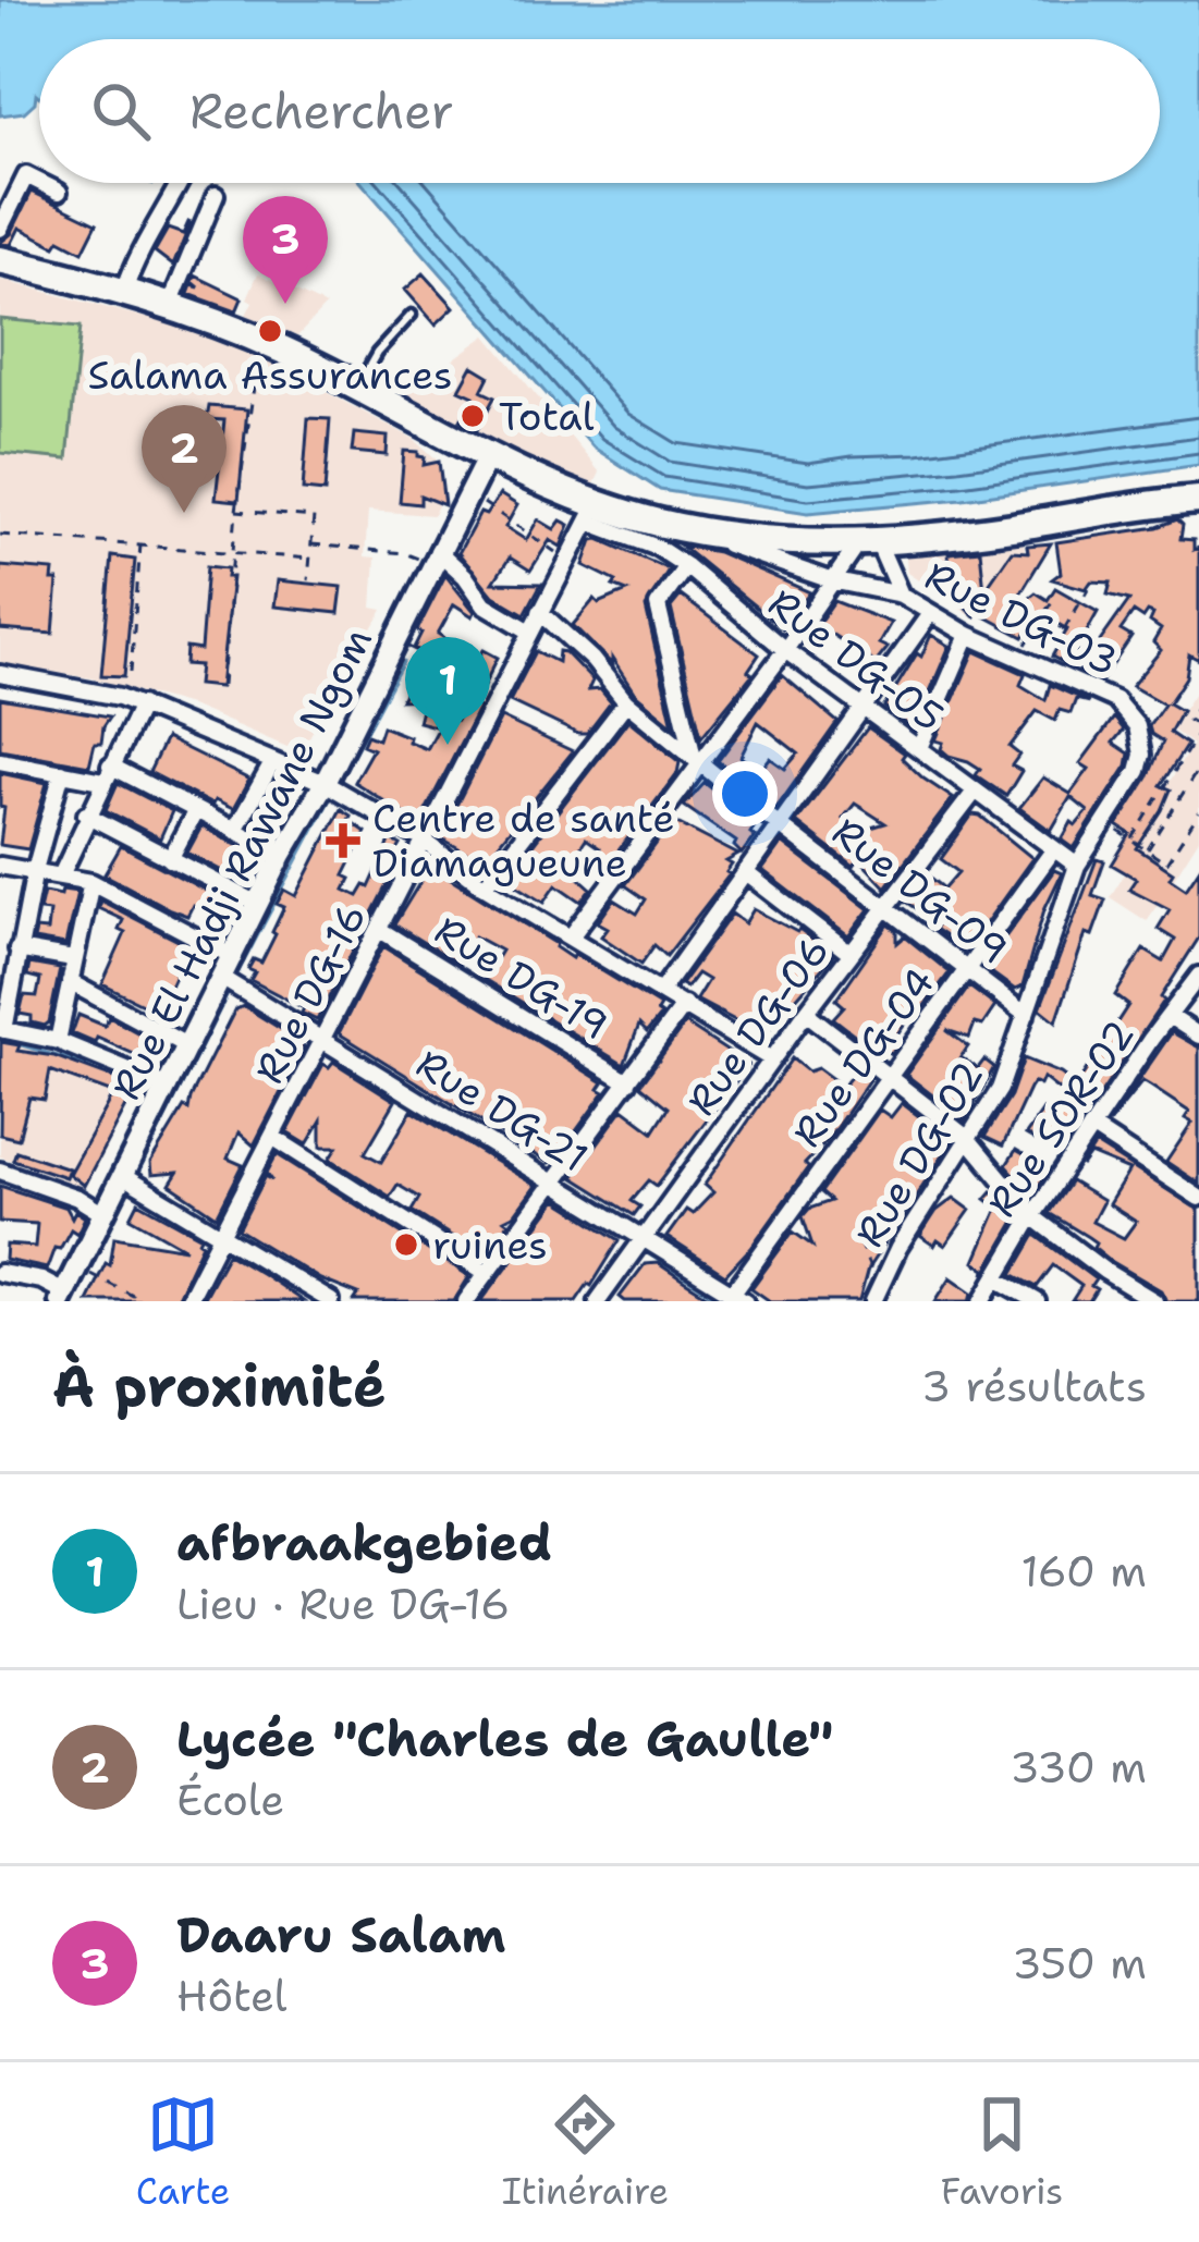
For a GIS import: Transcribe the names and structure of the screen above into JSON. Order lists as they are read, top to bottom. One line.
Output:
{"streets":{"street":["Rue DG-03","Rue DG-05","Rue El Hadji Rawane Ngom","Rue DG-09","Rue DG-19","Rue DG-16","Rue DG-06","Rue DG-04","Rue DG-21","Rue SOR-02","Rue DG-02"]},"crossings":[["Rue DG-03","Rue DG-02"],["Rue DG-05","Rue DG-16"],["Rue DG-05","Rue DG-06"],["Rue DG-05","Rue DG-04"],["Rue DG-05","Rue DG-02"],["Rue El Hadji Rawane Ngom","Rue DG-21"],["Rue DG-09","Rue DG-16"],["Rue DG-09","Rue DG-06"],["Rue DG-09","Rue DG-04"],["Rue DG-09","Rue DG-02"],["Rue DG-19","Rue DG-16"],["Rue DG-16","Rue DG-21"],["Rue DG-06","Rue DG-21"],["Rue DG-04","Rue DG-21"]],"places":{"other":["Salama Assurances","Total","ruines"],"health":["Centre de santé Diamagueune"]},"page":{"search":"Rechercher","pins":["3","2","1"],"heading":["À proximité","3 résultats"],"list":[{"mark":"1","name":"afbraakgebied","note":"Lieu · Rue DG-16","value":"160 m"},{"mark":"2","name":"Lycée \"Charles de Gaulle\"","note":"École","value":"330 m"},{"mark":"3","name":"Daaru Salam","note":"Hôtel","value":"350 m"}],"nav":["Carte","Itinéraire","Favoris"]}}
